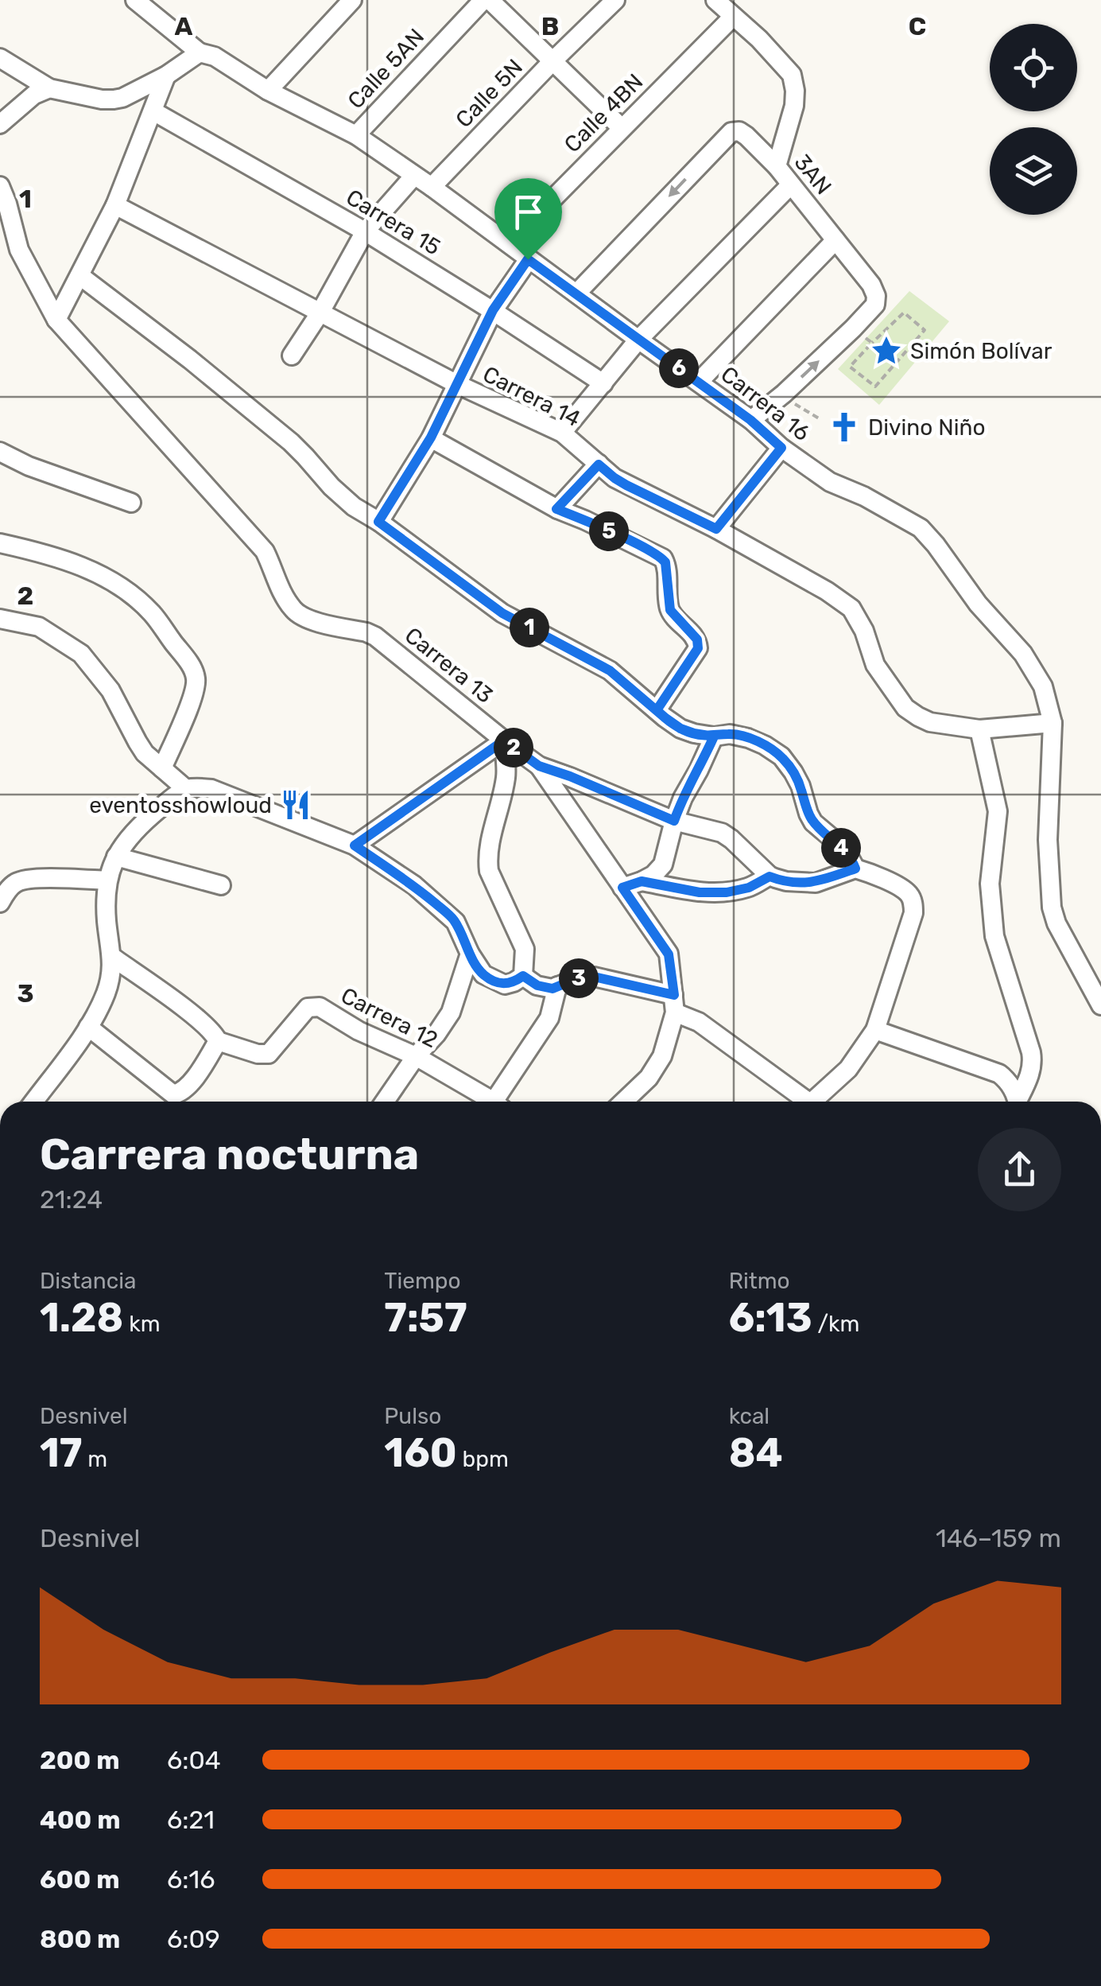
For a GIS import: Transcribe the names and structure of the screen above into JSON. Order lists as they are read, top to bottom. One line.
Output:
{"streets":{"street":["Calle 5AN","Calle 5N","Calle 4BN","3AN","Carrera 15","Carrera 14","Carrera 16","Carrera 13","Carrera 12"]},"crossings":[["Calle 5AN","Carrera 16"],["Calle 5N","Carrera 16"],["Calle 4BN","Carrera 16"],["3AN","Carrera 16"],["Carrera 14","Carrera 16"]],"places":{"place":["Simón Bolívar"],"church":["Divino Niño"],"restaurant":["eventosshowloud"]},"page":{"pins":["6","5","1","2","4","3"],"heading":["Carrera nocturna","21:24"],"stats":[["Distancia","1.28 km"],["Tiempo","7:57"],["Ritmo","6:13 /km"],["Desnivel","17 m"],["Pulso","160 bpm"],["kcal","84"]],"chart":["Desnivel","146–159 m"],"list":[{"name":"200 m","note":"6:04"},{"name":"400 m","note":"6:21"},{"name":"600 m","note":"6:16"},{"name":"800 m","note":"6:09"}]},"grid":{"columns":["A","B","C"],"rows":["1","2","3"]}}
